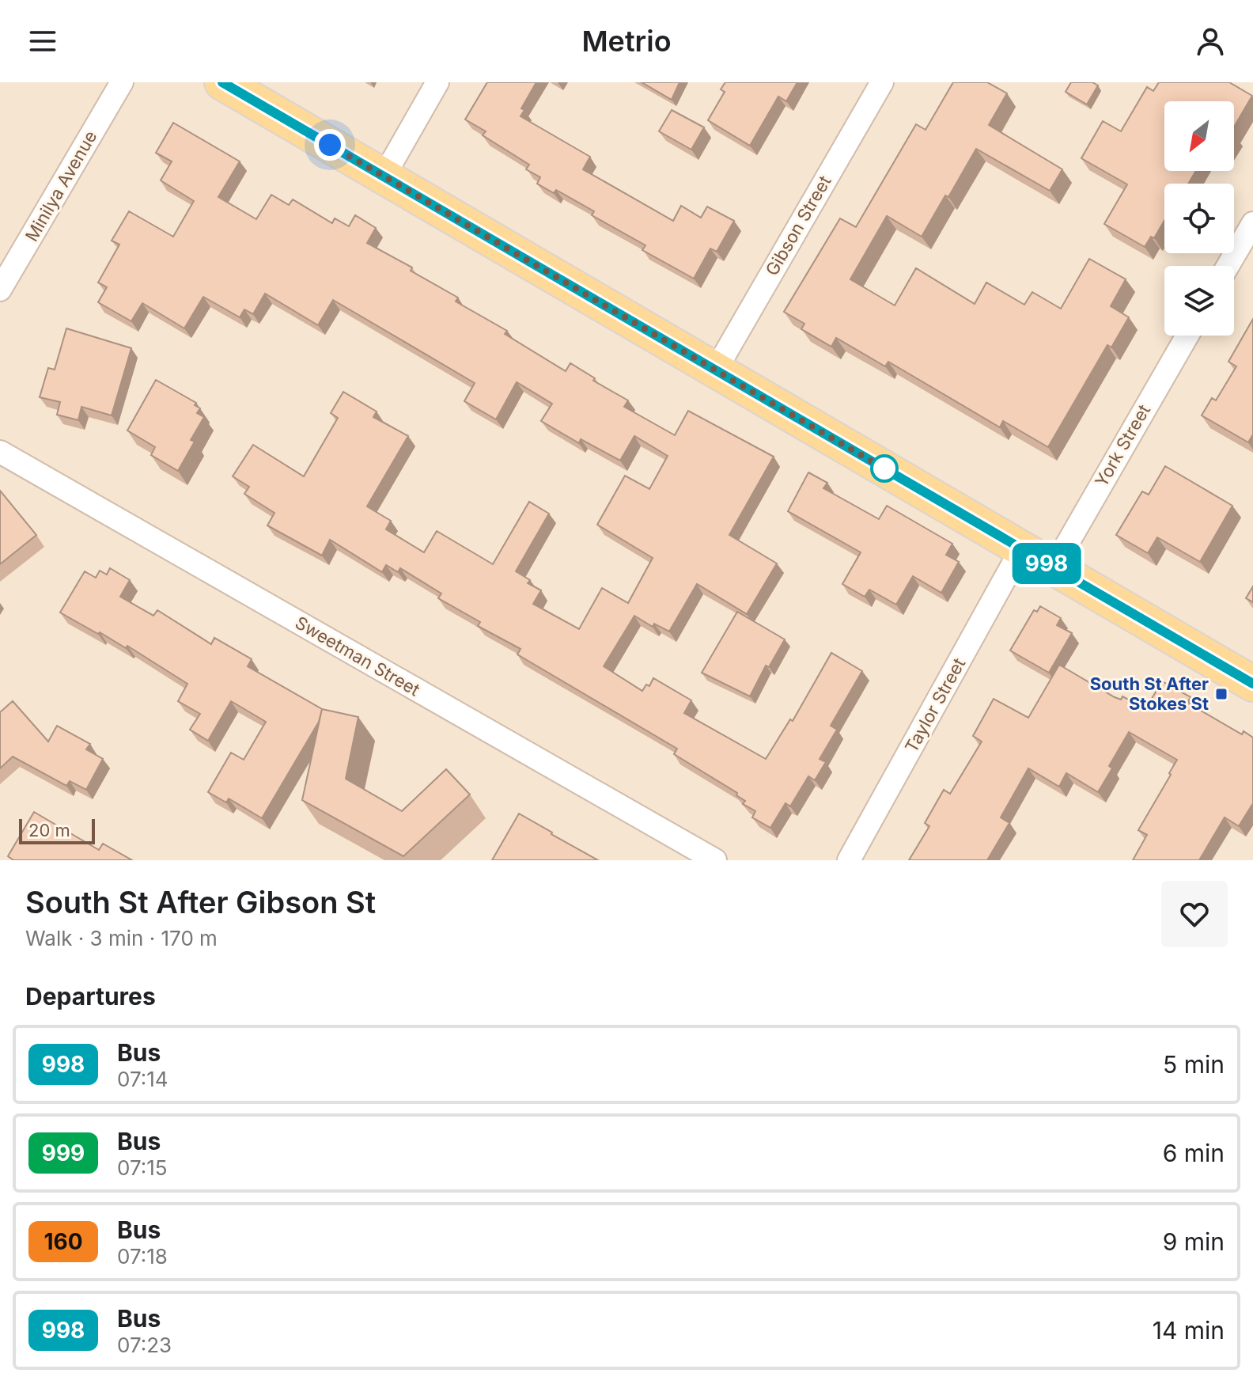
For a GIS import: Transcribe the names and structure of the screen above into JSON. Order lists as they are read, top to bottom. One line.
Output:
{"streets":{"street":["Minilya Avenue","Gibson Street","York Street","Sweetman Street","Taylor Street"]},"places":{"transit":["South St After Stokes St"]},"lines":["bus line 998"],"scale_bar":"20 m","north":"bottom left","page":{"header":"Metrio","on_map":"998","scale":"20 m","heading":[["South St After Gibson St","Walk · 3 min · 170 m"],"Departures"],"list":[{"mark":"998","name":"Bus","note":"07:14","value":"5 min"},{"mark":"999","name":"Bus","note":"07:15","value":"6 min"},{"mark":"160","name":"Bus","note":"07:18","value":"9 min"},{"mark":"998","name":"Bus","note":"07:23","value":"14 min"}]}}
